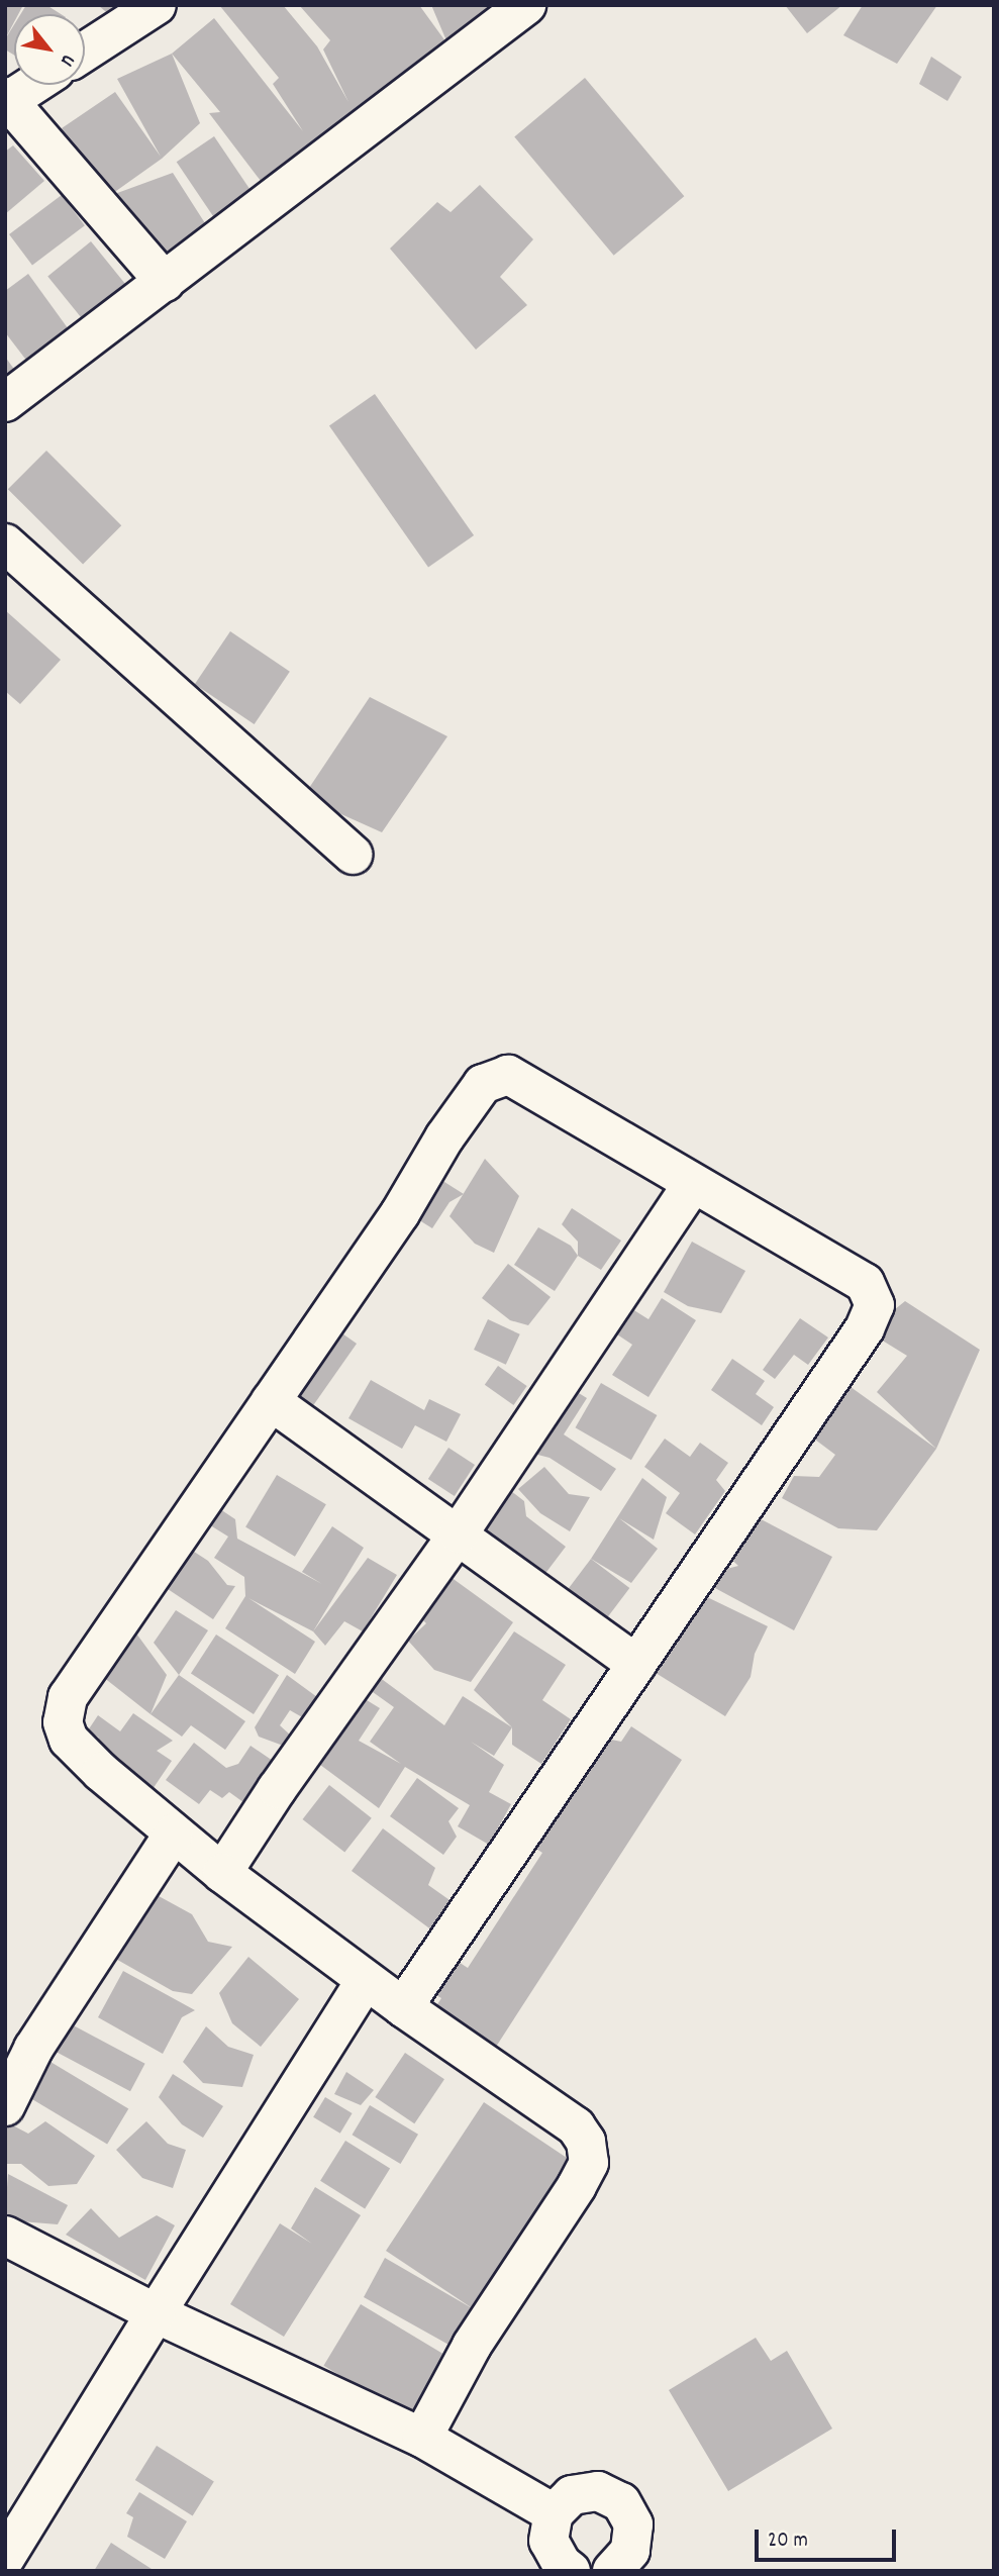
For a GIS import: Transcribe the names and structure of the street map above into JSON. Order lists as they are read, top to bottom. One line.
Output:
{"scale_bar":"20 m","north":"bottom right"}
